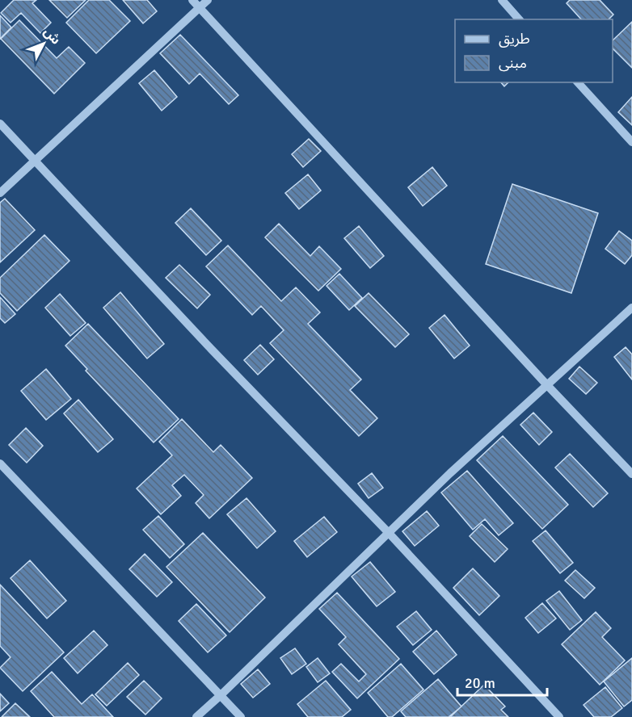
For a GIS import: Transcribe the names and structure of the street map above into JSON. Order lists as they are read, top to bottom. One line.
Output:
{"legend":["طريق","مبنى"],"scale_bar":"20 m","north":"top right"}
